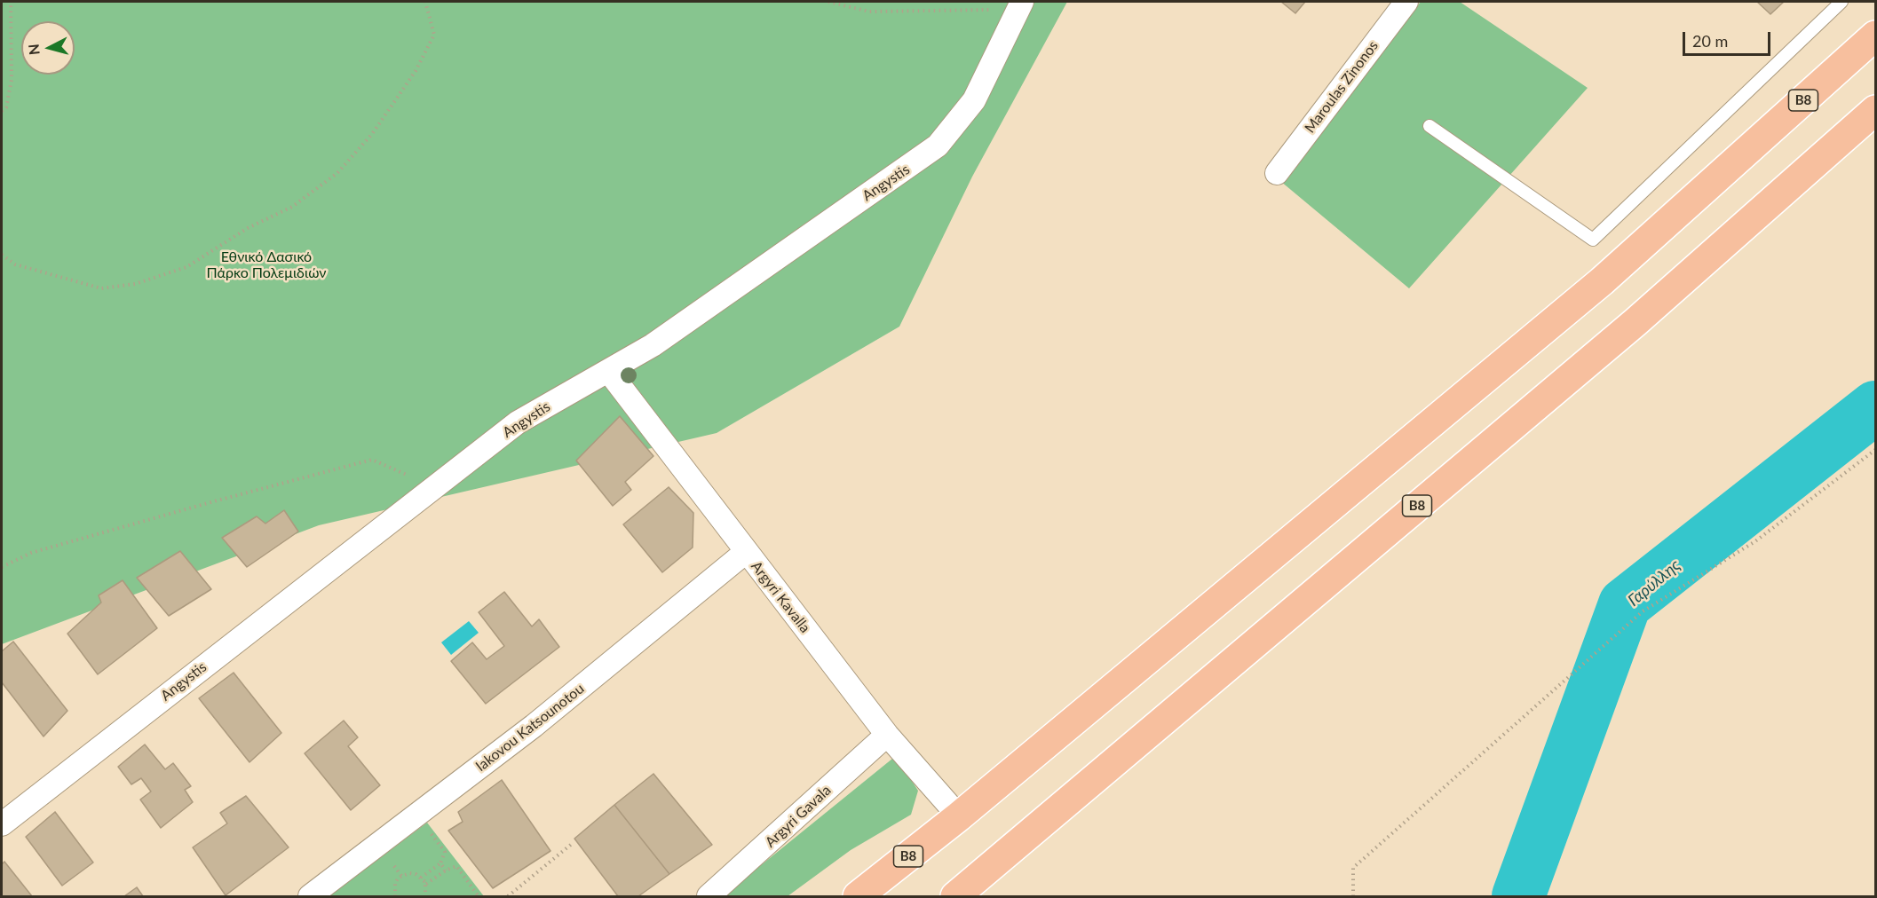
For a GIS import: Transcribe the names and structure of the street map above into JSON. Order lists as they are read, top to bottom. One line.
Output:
{"streets":{"main road":["B8"],"street":["Maroulas Zinonos","Angystis","Argyri Kavalla","Iakovou Katsounotou","Argyri Gavala"]},"crossings":[["B8","Argyri Kavalla"],["Angystis","Argyri Kavalla"],["Argyri Kavalla","Iakovou Katsounotou"],["Argyri Kavalla","Argyri Gavala"]],"water":["Γαρύλλης"],"parks":["Εθνικό Δασικό Πάρκο Πολεμιδιών"],"scale_bar":"20 m","north":"left"}
